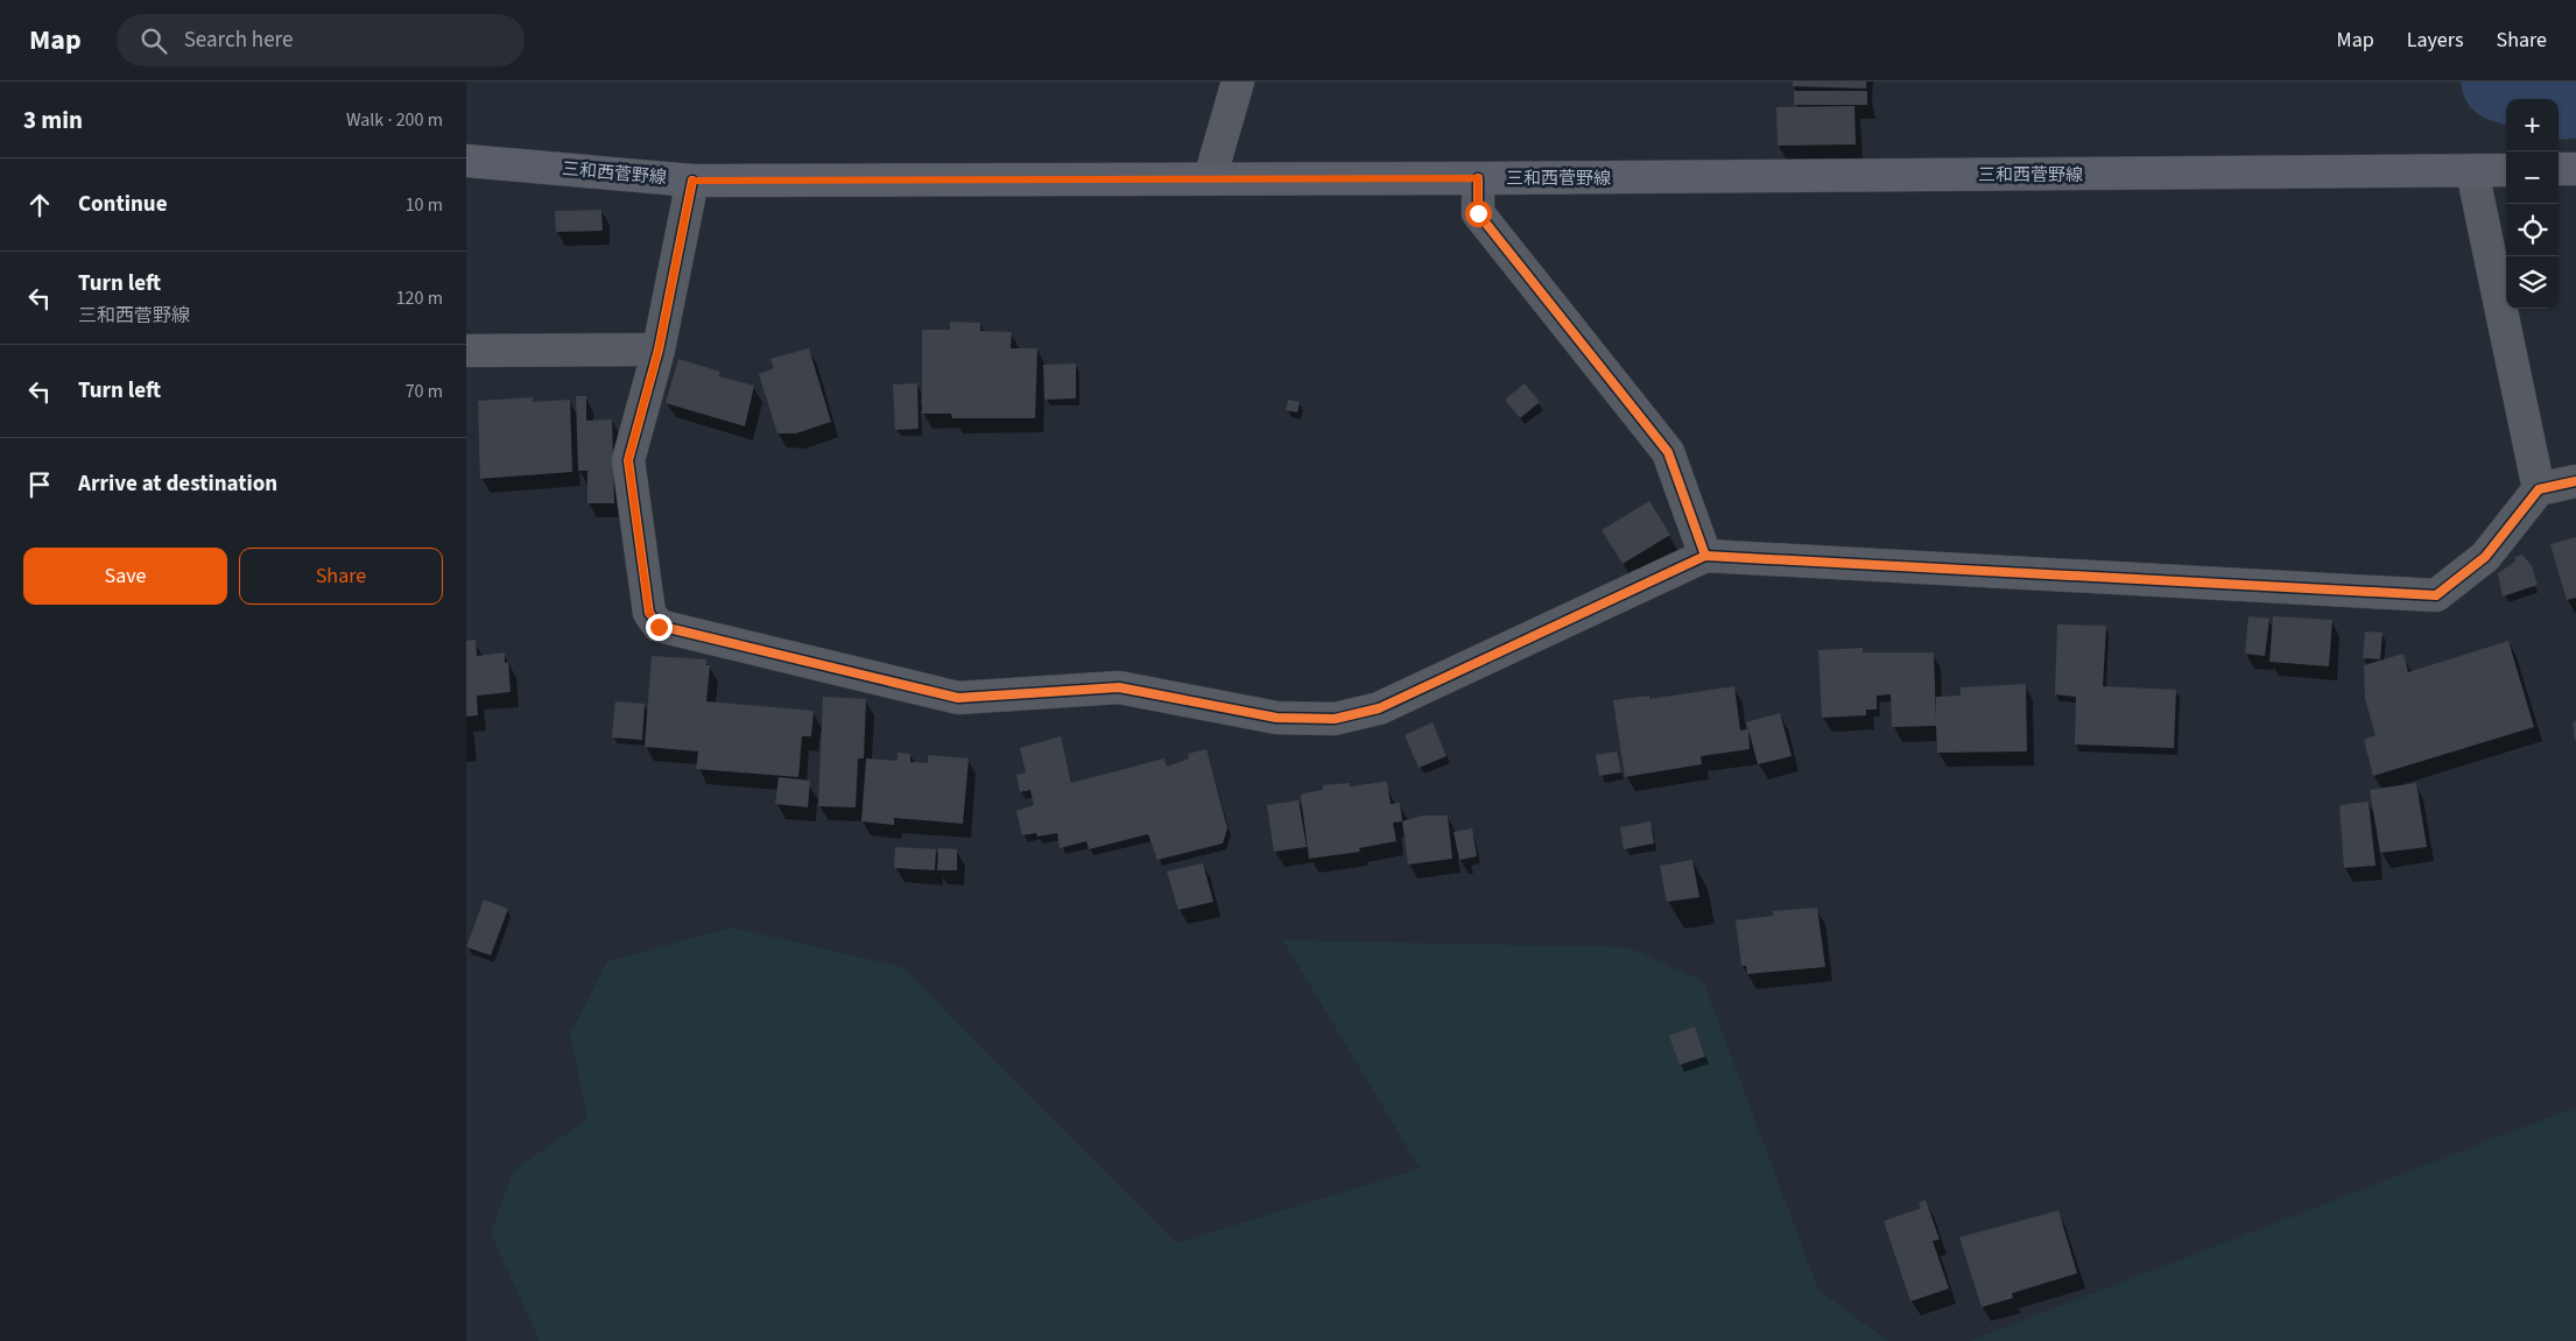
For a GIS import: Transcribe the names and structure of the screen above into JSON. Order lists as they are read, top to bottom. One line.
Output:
{"streets":{"main road":["三和西菅野線"]},"page":{"header":"Map","search":"Search here","nav":["Map","Layers","Share"],"heading":["3 min","Walk · 200 m"],"map_buttons":["+","−"],"list":[["Continue","10 m"],["Turn left","三和西菅野線","120 m"],["Turn left","70 m"],"Arrive at destination"],"buttons":["Save","Share"]}}
